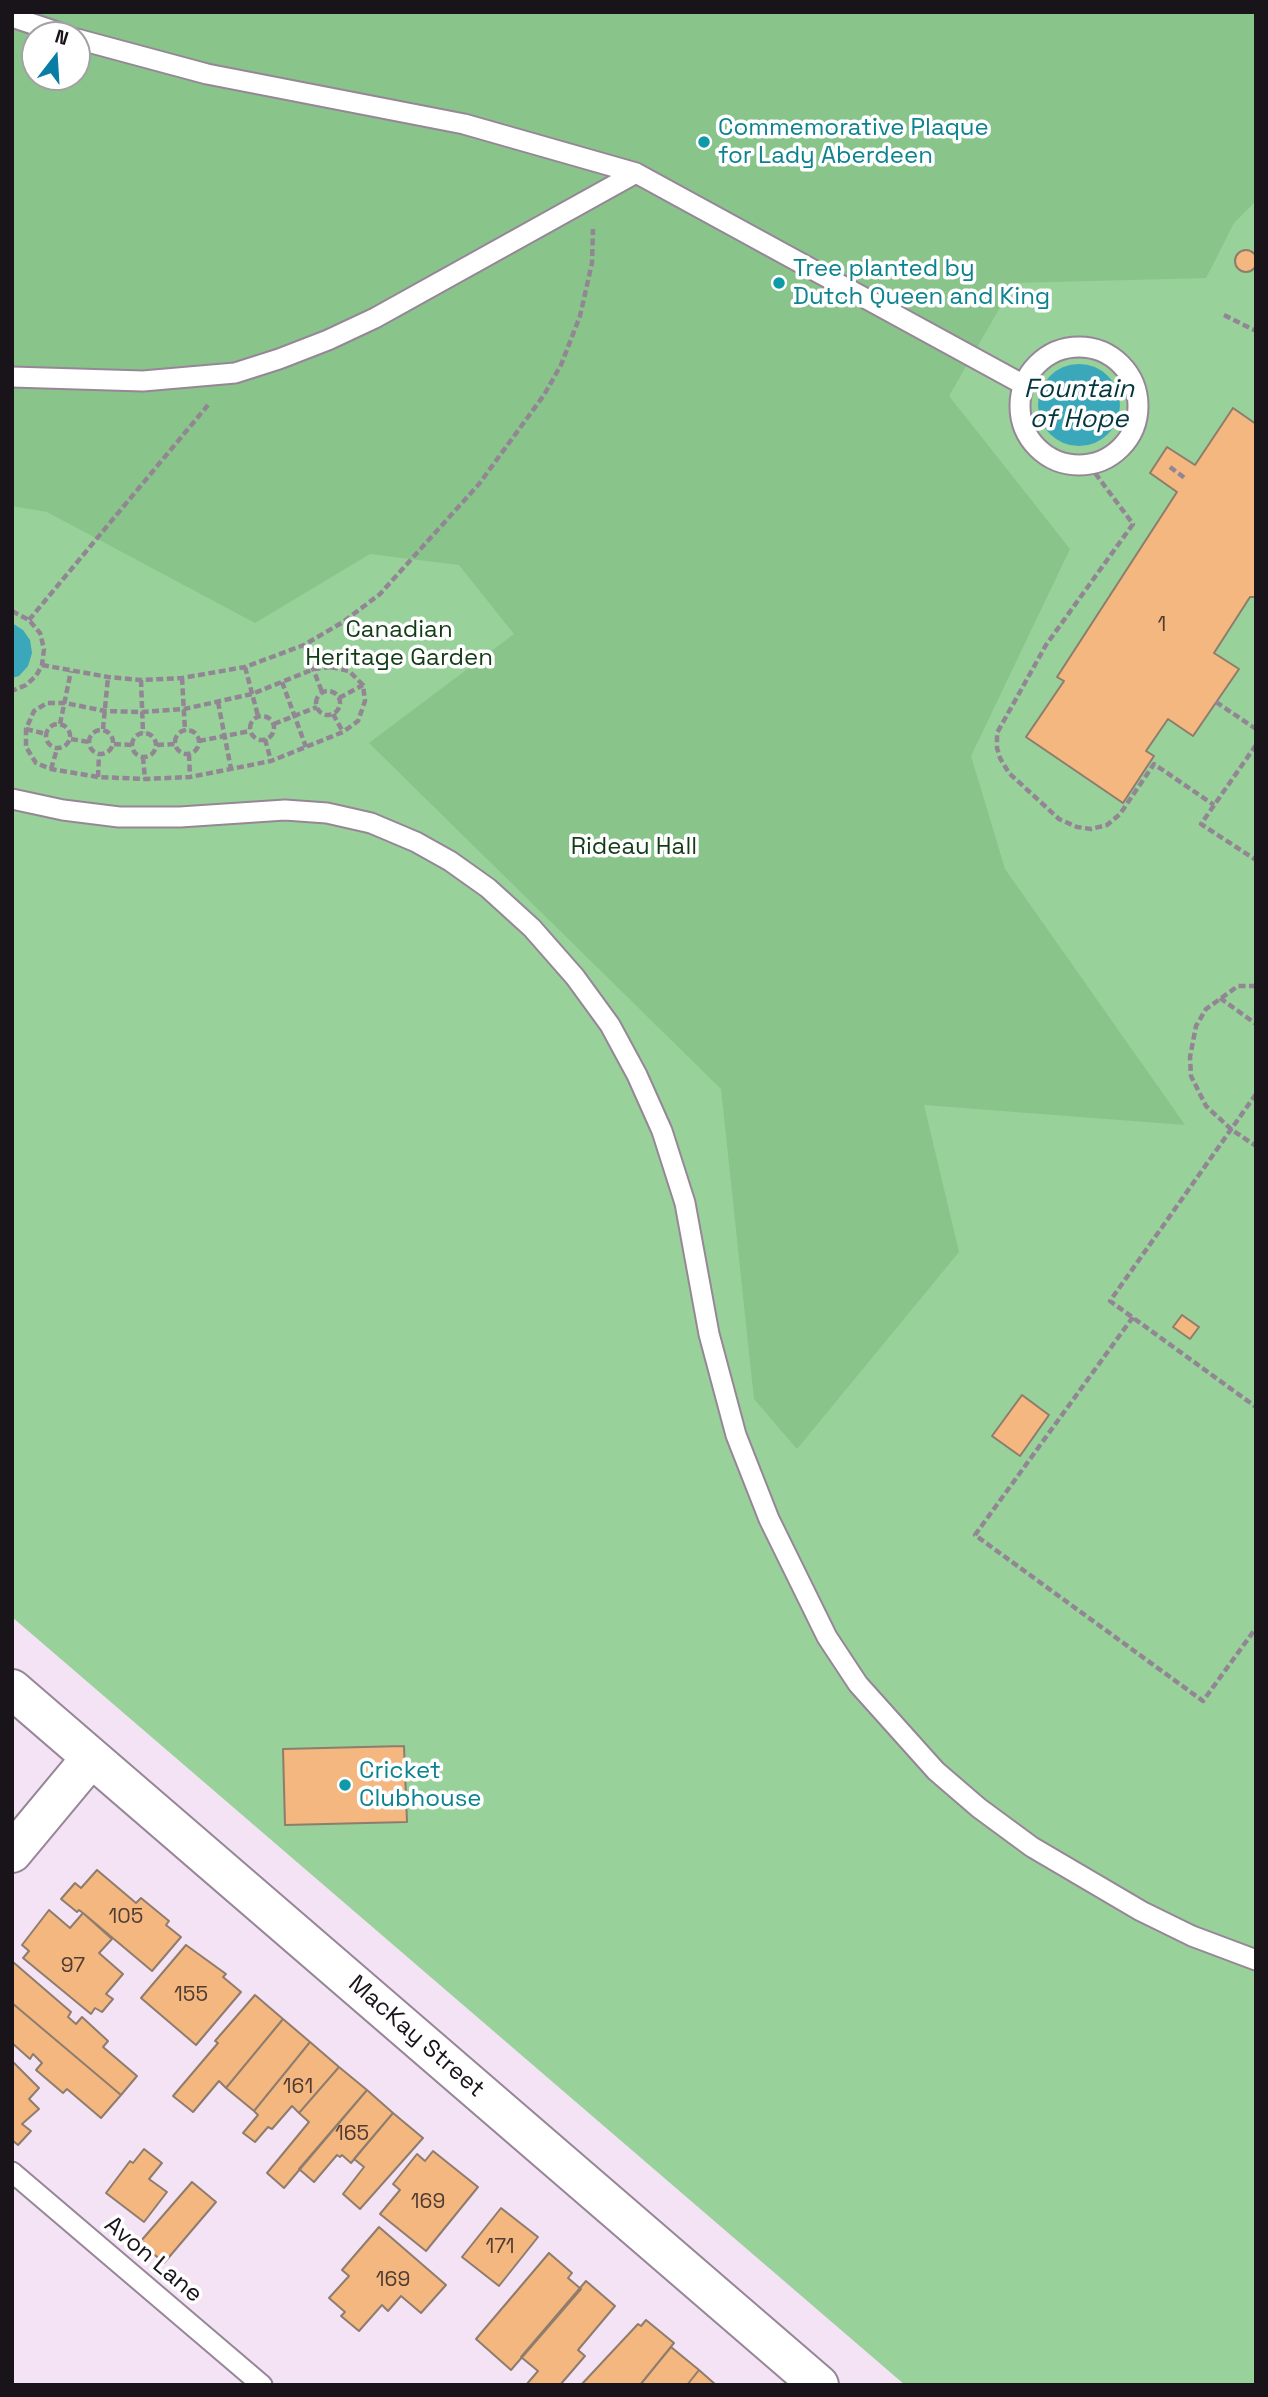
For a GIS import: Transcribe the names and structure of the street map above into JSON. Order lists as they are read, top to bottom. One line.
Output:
{"streets":{"street":["MacKay Street"],"lane":["Avon Lane"]},"water":["Fountain of Hope"],"parks":["Canadian Heritage Garden","Rideau Hall"],"places":["Commemorative Plaque for Lady Aberdeen","Tree planted by Dutch Queen and King","Cricket Clubhouse"],"house_numbers":["1","105","97","155","161","165","169","171","169"],"north":"top"}
